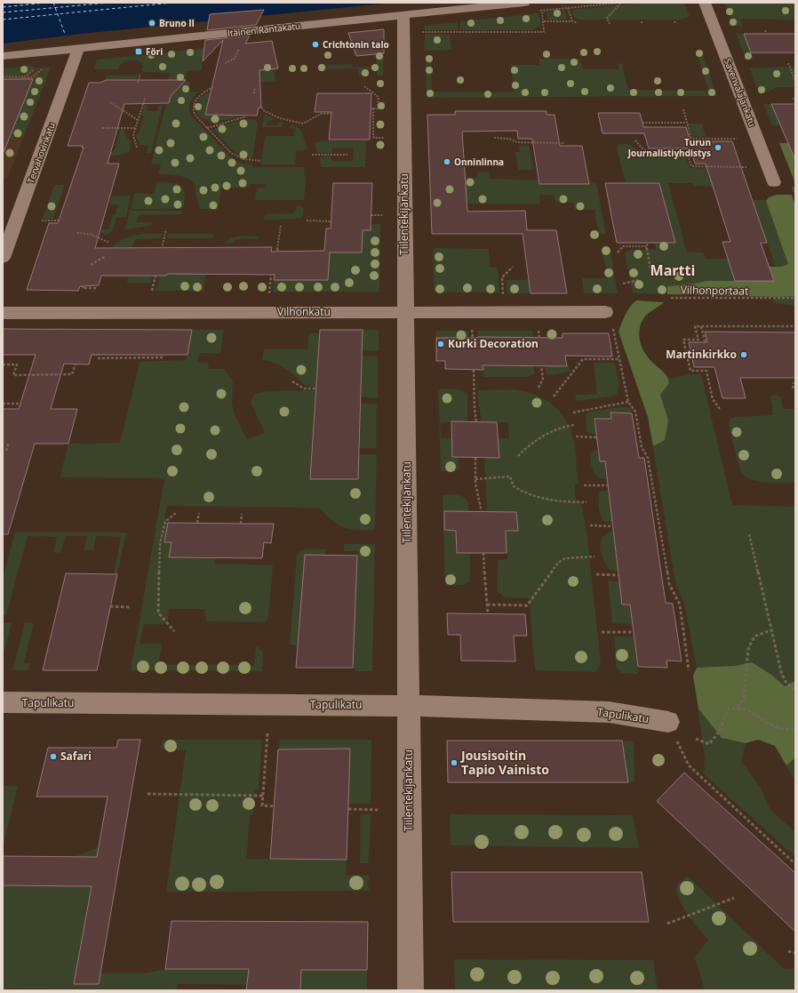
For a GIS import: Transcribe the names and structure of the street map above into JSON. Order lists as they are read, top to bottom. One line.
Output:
{"streets":{"street":["Itäinen Rantakatu","Savenvalajankatu","Tervahovinkatu","Tiilentekijänkatu","Vilhonkatu","Tapulikatu"],"path":["Vilhonportaat"]},"crossings":[["Itäinen Rantakatu","Tervahovinkatu"],["Itäinen Rantakatu","Tiilentekijänkatu"],["Tiilentekijänkatu","Vilhonkatu"],["Tiilentekijänkatu","Tapulikatu"]],"districts":["Martti"],"places":{"other":["Bruno II","Crichtonin talo","Turun Journalistiyhdistys","Onninlinna","Kurki Decoration","Martinkirkko","Safari","Jousisoitin Tapio Vainisto"],"transit":["Föri"]}}
